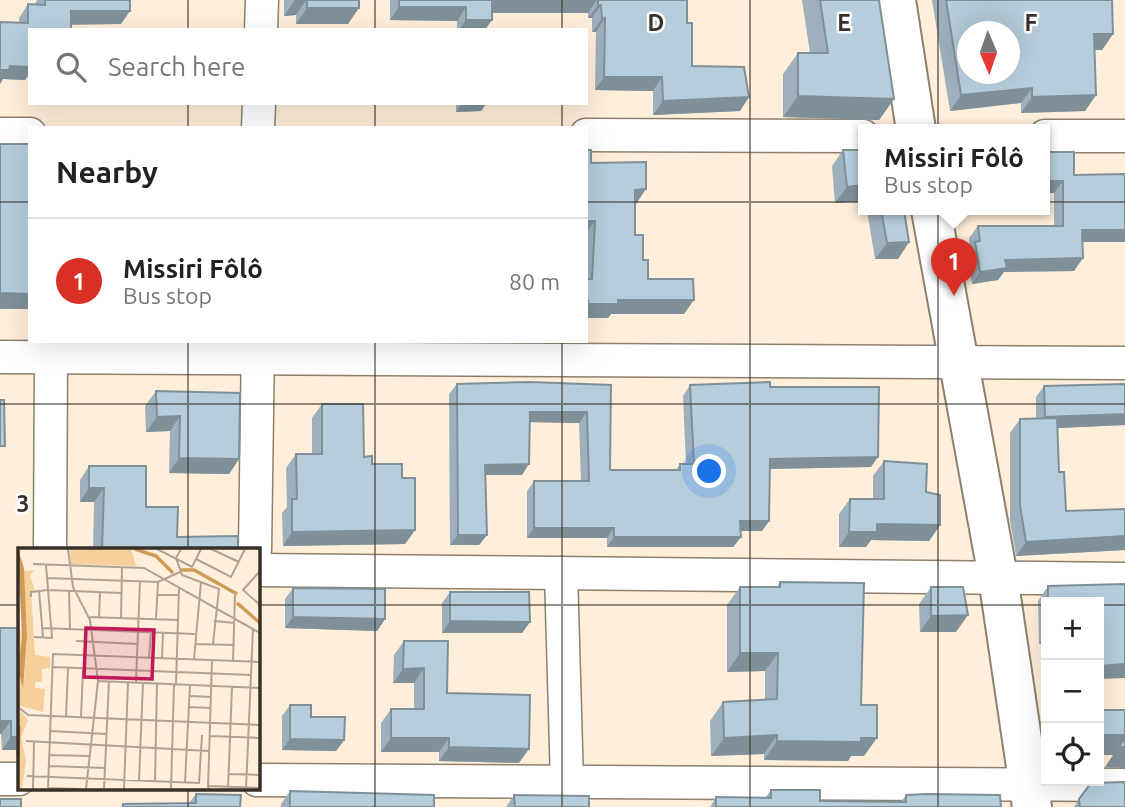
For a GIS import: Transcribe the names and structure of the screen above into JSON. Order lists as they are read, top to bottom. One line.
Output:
{"north":"bottom","page":{"search":"Search here","popup":["Missiri Fôlô","Bus stop"],"heading":"Nearby","list":[{"mark":"1","name":"Missiri Fôlô","note":"Bus stop","value":"80 m"}],"pins":"1","map_buttons":["+","−"]},"grid":{"columns":["D","E","F"],"rows":["3"]}}
